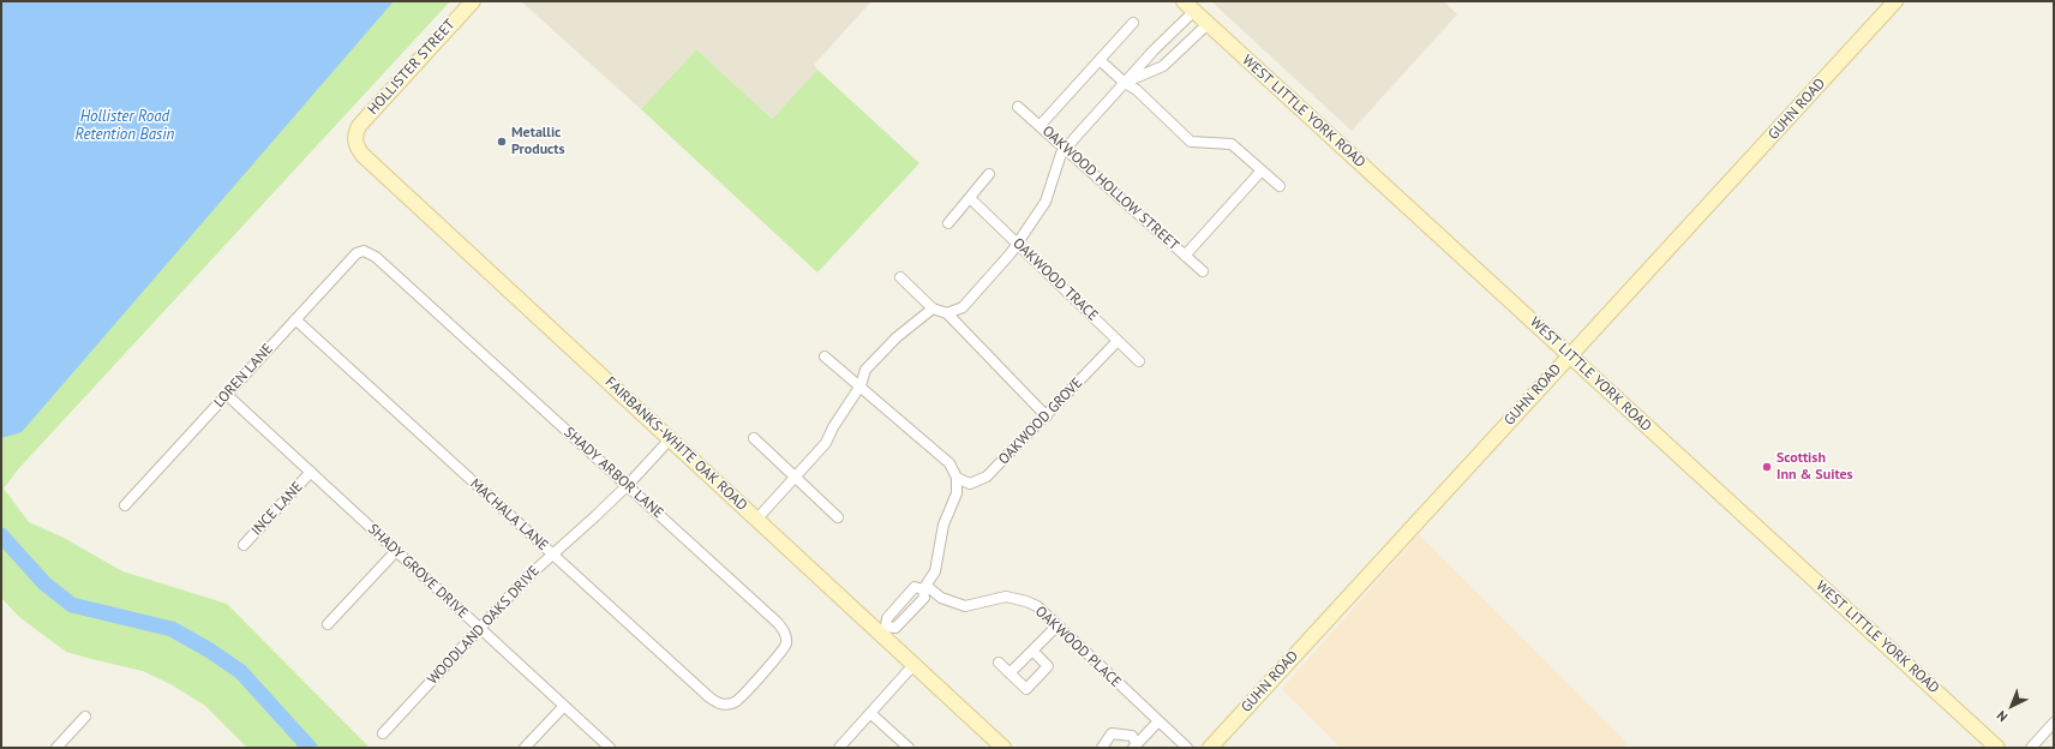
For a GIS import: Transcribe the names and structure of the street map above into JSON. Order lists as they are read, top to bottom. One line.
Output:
{"streets":{"street":["HOLLISTER STREET","GUHN ROAD","WEST LITTLE YORK ROAD","OAKWOOD HOLLOW STREET","OAKWOOD TRACE","LOREN LANE","OAKWOOD GROVE","FAIRBANKS-WHITE OAK ROAD","SHADY ARBOR LANE","INCE LANE","MACHALA LANE","SHADY GROVE DRIVE","WOODLAND OAKS DRIVE","OAKWOOD PLACE"]},"crossings":[["HOLLISTER STREET","FAIRBANKS-WHITE OAK ROAD"],["GUHN ROAD","WEST LITTLE YORK ROAD"],["OAKWOOD TRACE","OAKWOOD GROVE"],["LOREN LANE","SHADY ARBOR LANE"],["LOREN LANE","MACHALA LANE"],["LOREN LANE","SHADY GROVE DRIVE"],["FAIRBANKS-WHITE OAK ROAD","WOODLAND OAKS DRIVE"],["SHADY ARBOR LANE","MACHALA LANE"],["SHADY ARBOR LANE","WOODLAND OAKS DRIVE"],["INCE LANE","SHADY GROVE DRIVE"],["MACHALA LANE","WOODLAND OAKS DRIVE"],["SHADY GROVE DRIVE","WOODLAND OAKS DRIVE"]],"water":["Hollister Road Retention Basin"],"places":["Metallic Products","Scottish Inn & Suites"],"north":"bottom left"}
